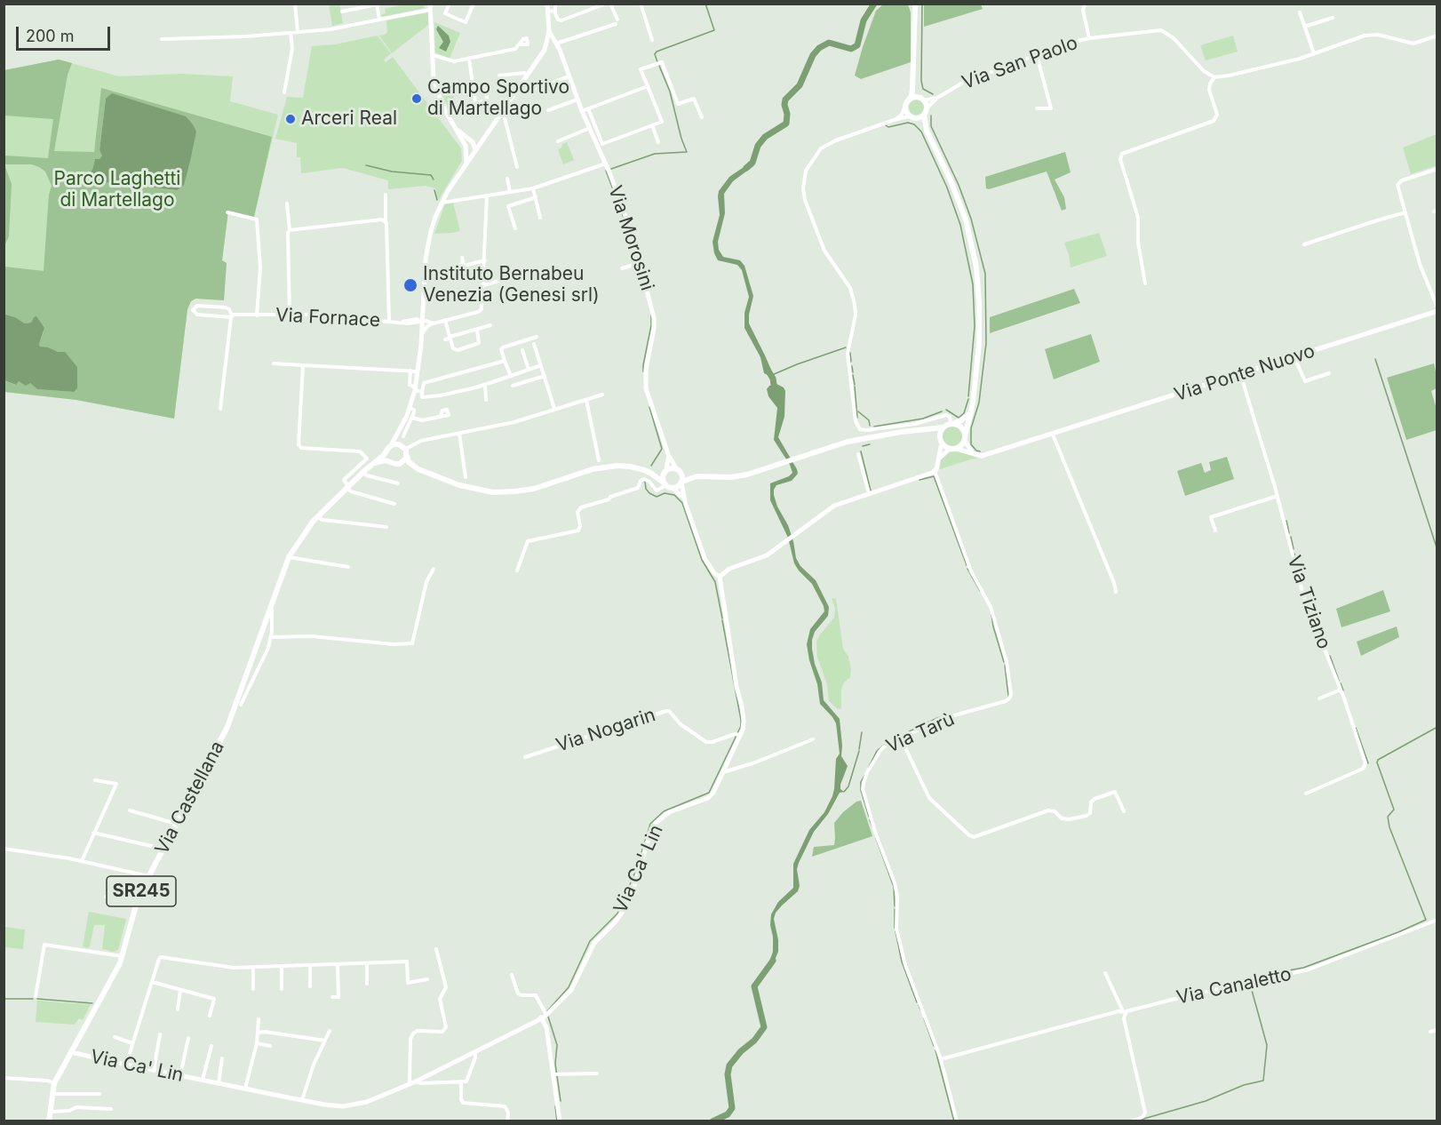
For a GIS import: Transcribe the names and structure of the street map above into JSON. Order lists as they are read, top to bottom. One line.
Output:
{"streets":{"main road":["Via Castellana","SR245"],"street":["Via San Paolo","Via Morosini","Via Fornace","Via Ponte Nuovo","Via Tiziano","Via Nogarin","Via Tarù","Via Ca' Lin","Via Canaletto"]},"crossings":[["Via Ponte Nuovo","Via Tiziano"],["Via Nogarin","Via Ca' Lin"],["Via Tarù","Via Canaletto"],["Via Castellana","Via Ca' Lin"]],"parks":["Parco Laghetti di Martellago"],"places":["Campo Sportivo di Martellago","Arceri Real","Instituto Bernabeu Venezia (Genesi srl)"],"scale_bar":"200 m"}
